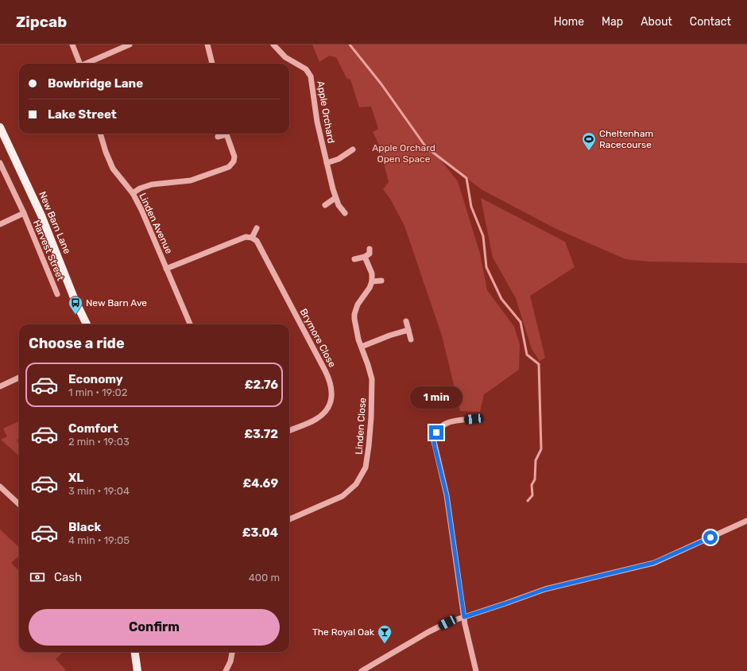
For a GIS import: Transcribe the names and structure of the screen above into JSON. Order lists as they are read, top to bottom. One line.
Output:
{"streets":{"main road":["New Barn Lane"],"street":["Apple Orchard","Linden Avenue","Harvest Street","Brymore Close","Linden Close"]},"parks":["Apple Orchard Open Space"],"places":{"sports":["Cheltenham Racecourse"],"bus stop":["New Barn Ave"],"bar":["The Royal Oak"]},"page":{"header":"Zipcab","nav":["Home","Map","About","Contact"],"banner":["Bowbridge Lane","Lake Street"],"heading":"Choose a ride","list":[{"name":"Economy","note":"1 min · 19:02","value":"£2.76"},{"name":"Comfort","note":"2 min · 19:03","value":"£3.72"},{"name":"XL","note":"3 min · 19:04","value":"£4.69"},{"name":"Black","note":"4 min · 19:05","value":"£3.04"}],"bubble":"1 min","pay":["Cash","400 m"],"buttons":"Confirm"}}
